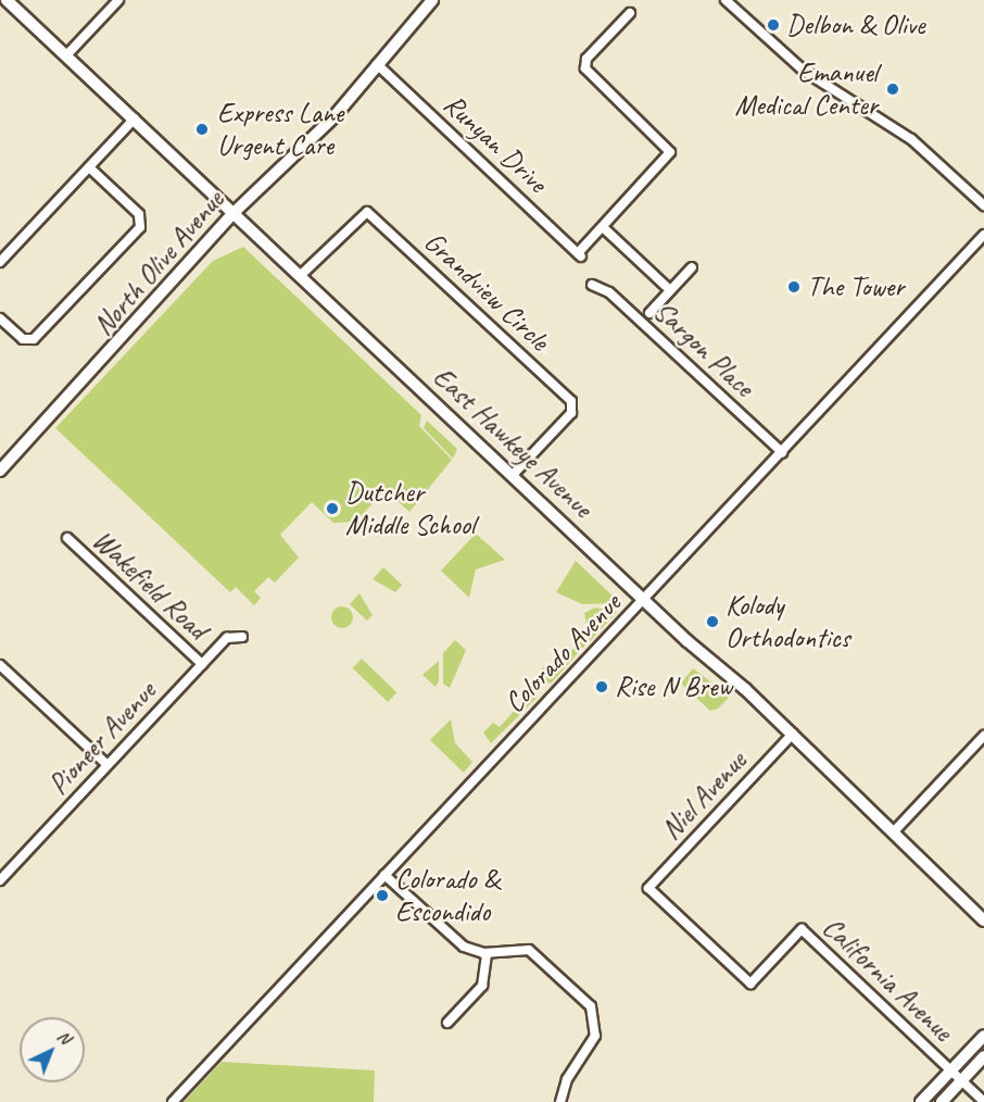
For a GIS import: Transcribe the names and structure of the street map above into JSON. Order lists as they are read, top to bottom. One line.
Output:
{"streets":{"street":["Runyan Drive","North Olive Avenue","Grandview Circle","Sargon Place","East Hawkeye Avenue","Wakefield Road","Colorado Avenue","Pioneer Avenue","Niel Avenue","California Avenue"]},"crossings":[["Runyan Drive","North Olive Avenue"],["North Olive Avenue","East Hawkeye Avenue"],["Grandview Circle","East Hawkeye Avenue"],["Sargon Place","Colorado Avenue"],["East Hawkeye Avenue","Colorado Avenue"],["East Hawkeye Avenue","Niel Avenue"],["Wakefield Road","Pioneer Avenue"],["Niel Avenue","California Avenue"]],"places":["Delbon & Olive","Emanuel Medical Center","Express Lane Urgent Care","The Tower","Dutcher Middle School","Kolody Orthodontics","Rise N Brew","Colorado & Escondido"],"north":"top right"}
